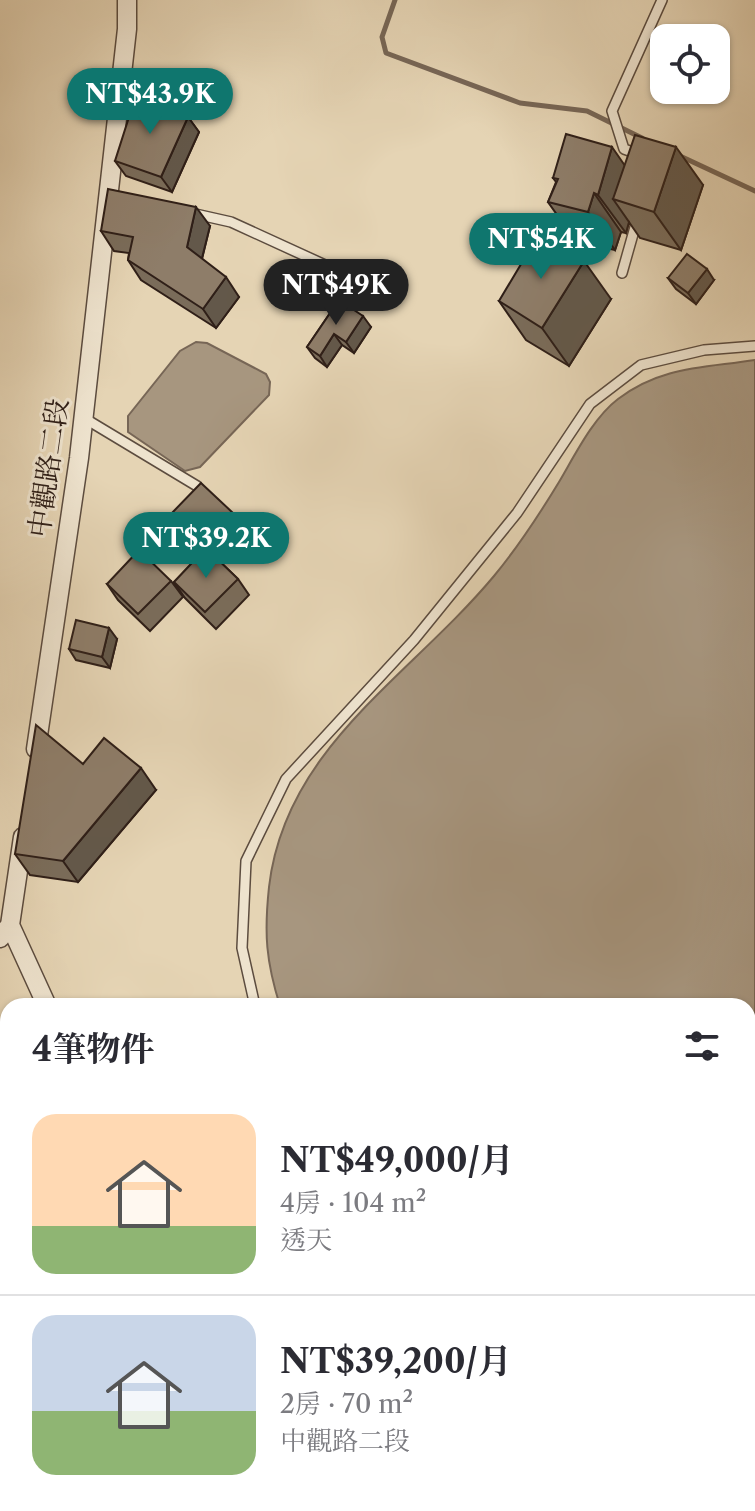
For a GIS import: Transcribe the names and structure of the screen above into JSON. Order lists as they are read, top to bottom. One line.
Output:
{"streets":{"street":["中觀路二段"]},"page":{"price":["NT$43.9K","NT$54K","NT$49K","NT$39.2K"],"heading":"4筆物件","list":[{"name":"NT$49,000/月","note":"4房 · 104 m² · 透天"},{"name":"NT$39,200/月","note":"2房 · 70 m² · 中觀路二段"}]}}
